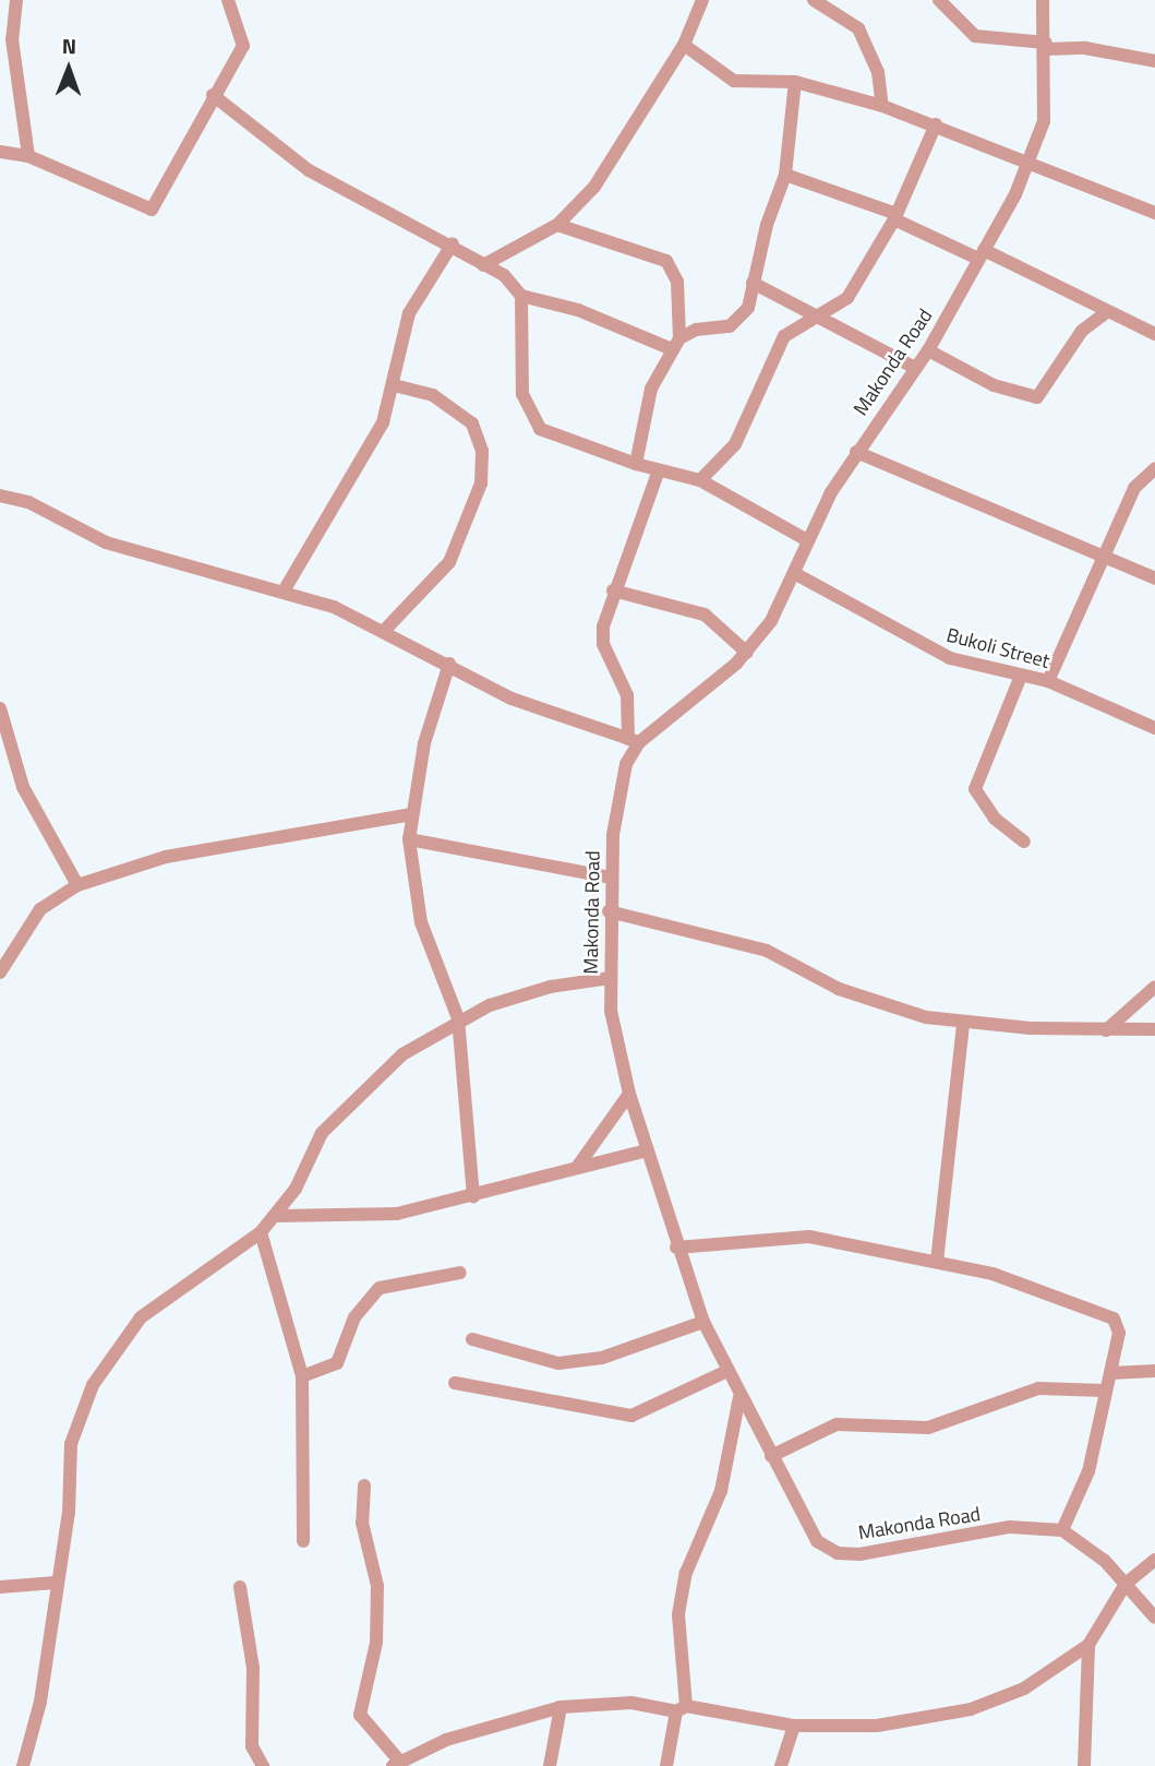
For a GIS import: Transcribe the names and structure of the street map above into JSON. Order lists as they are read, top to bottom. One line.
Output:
{"streets":{"street":["Makonda Road","Bukoli Street"]},"crossings":[["Makonda Road","Bukoli Street"]],"north":"top"}
